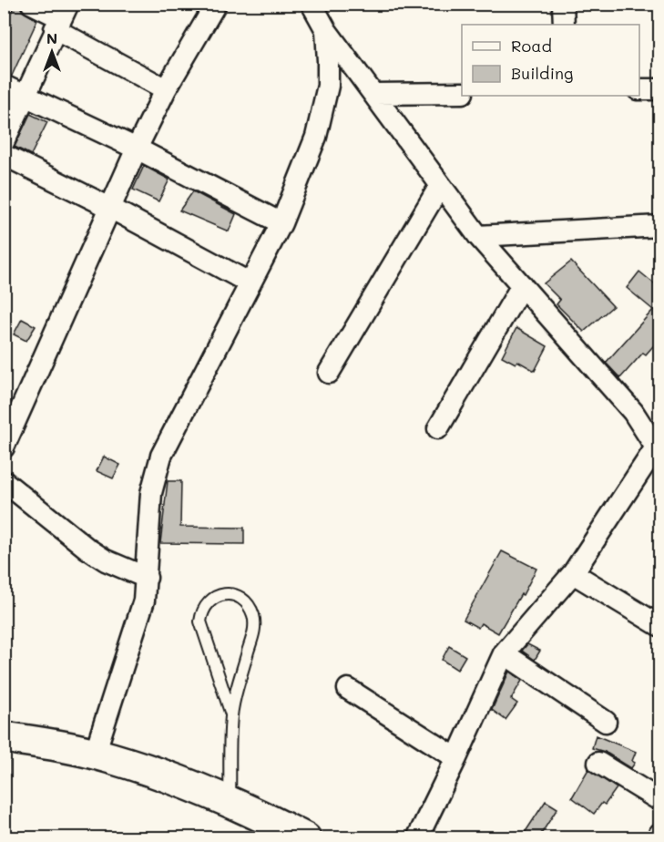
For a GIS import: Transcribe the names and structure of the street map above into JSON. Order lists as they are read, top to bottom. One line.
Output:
{"legend":["Road","Building"],"north":"top"}
